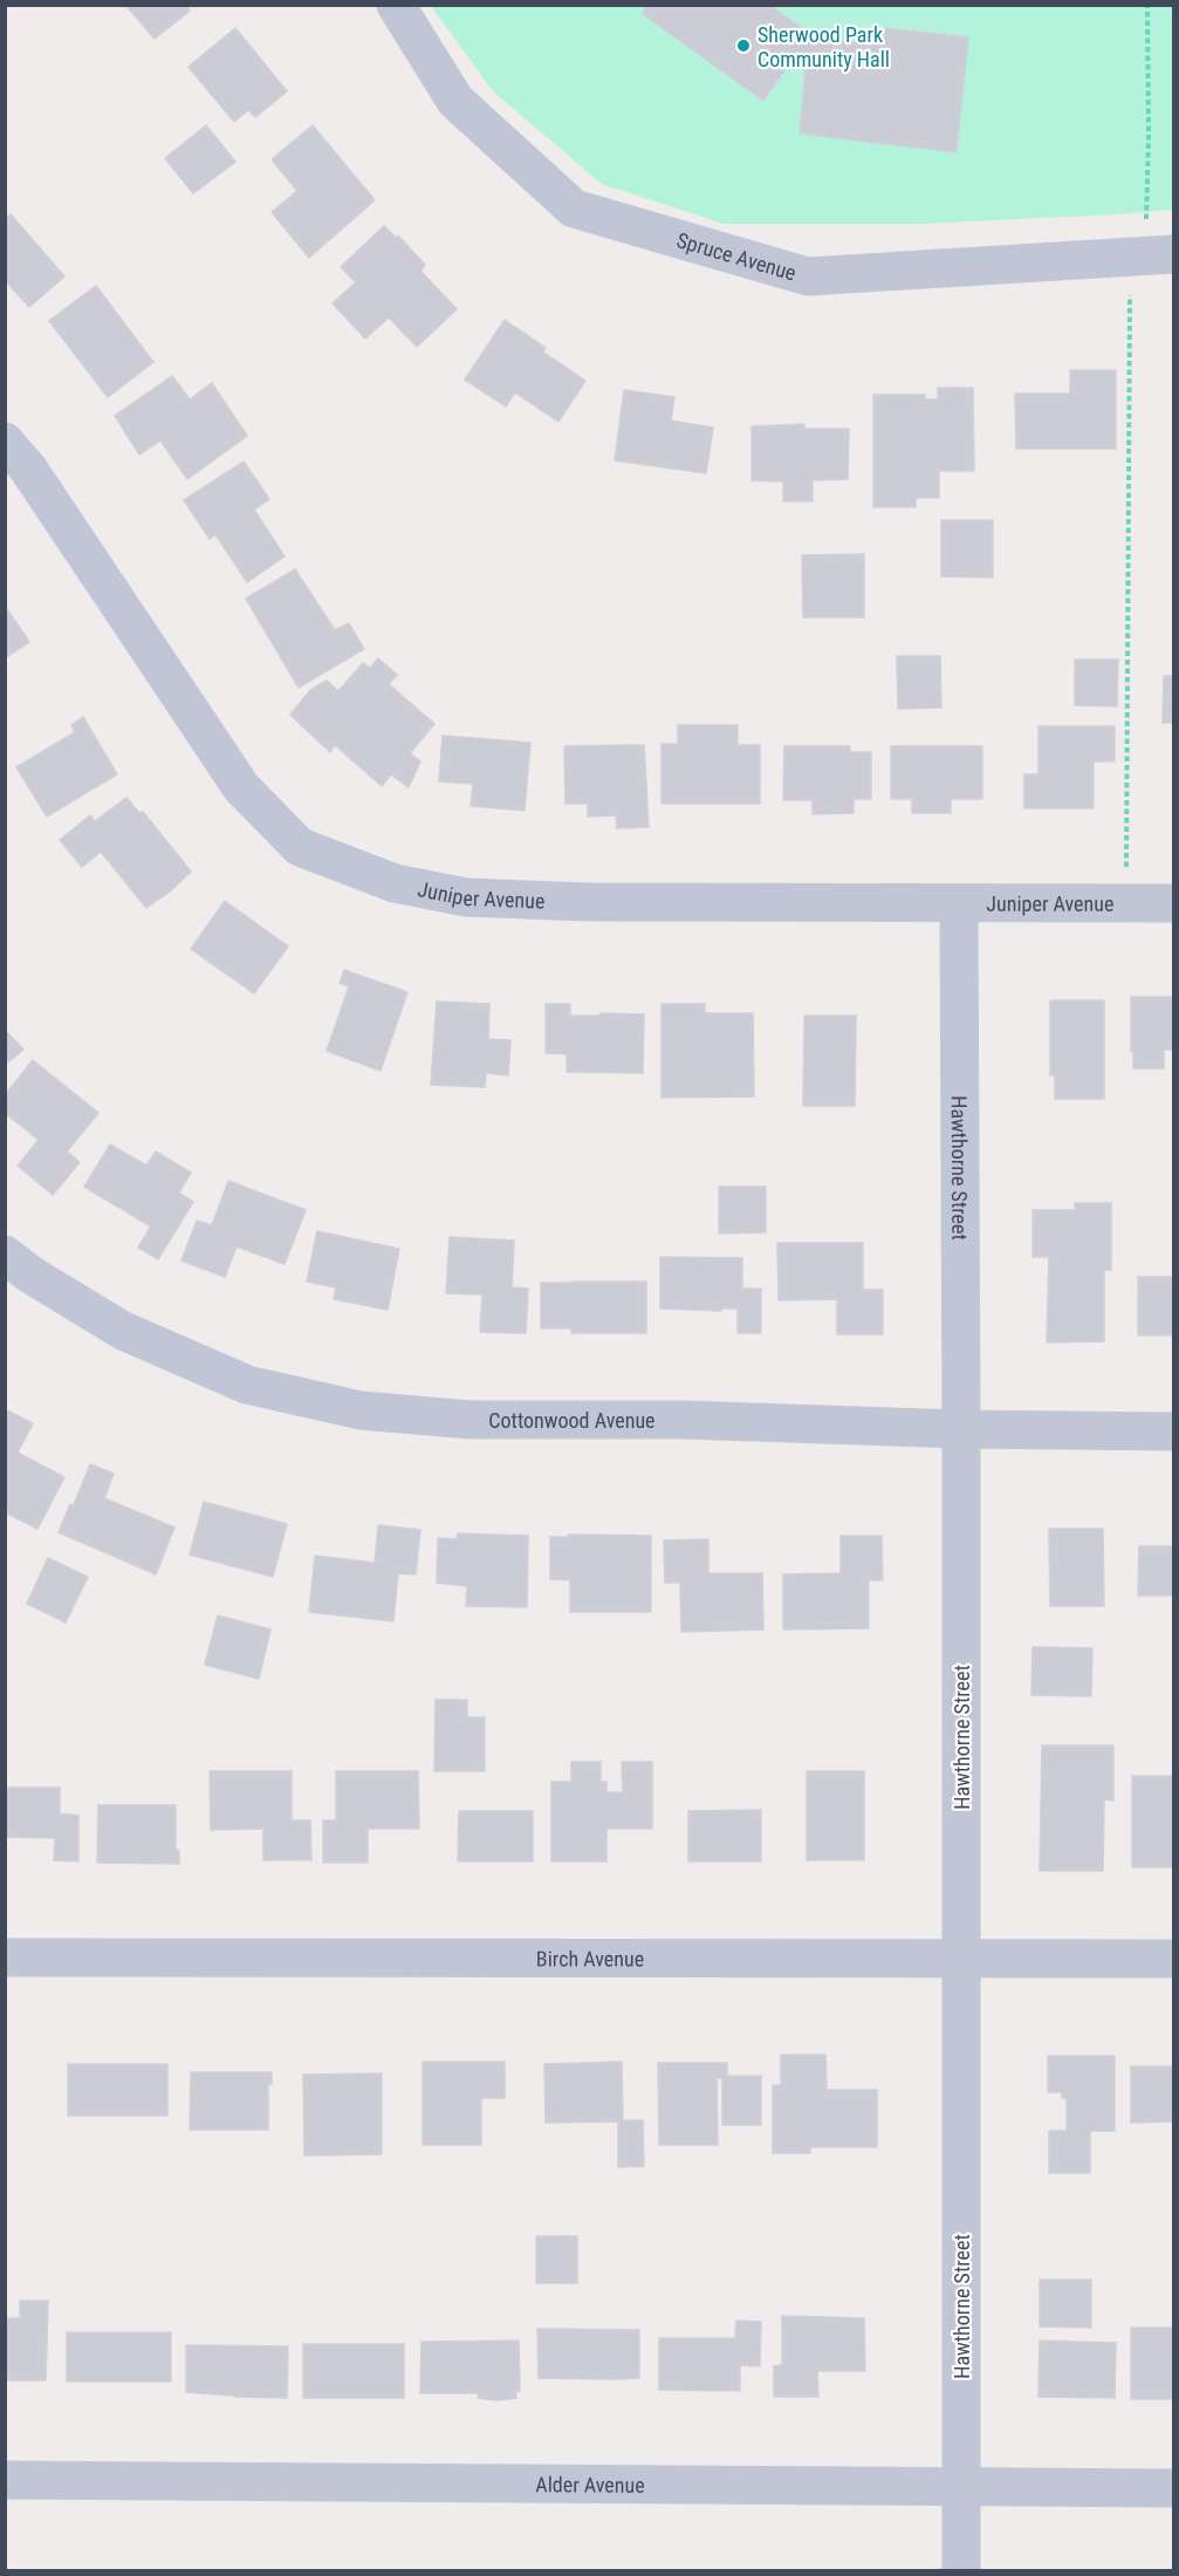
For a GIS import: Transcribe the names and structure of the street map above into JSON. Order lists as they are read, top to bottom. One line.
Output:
{"streets":{"street":["Spruce Avenue","Juniper Avenue","Hawthorne Street","Cottonwood Avenue","Birch Avenue","Alder Avenue"]},"crossings":[["Juniper Avenue","Hawthorne Street"],["Hawthorne Street","Cottonwood Avenue"],["Hawthorne Street","Birch Avenue"],["Hawthorne Street","Alder Avenue"]],"places":["Sherwood Park Community Hall"]}
